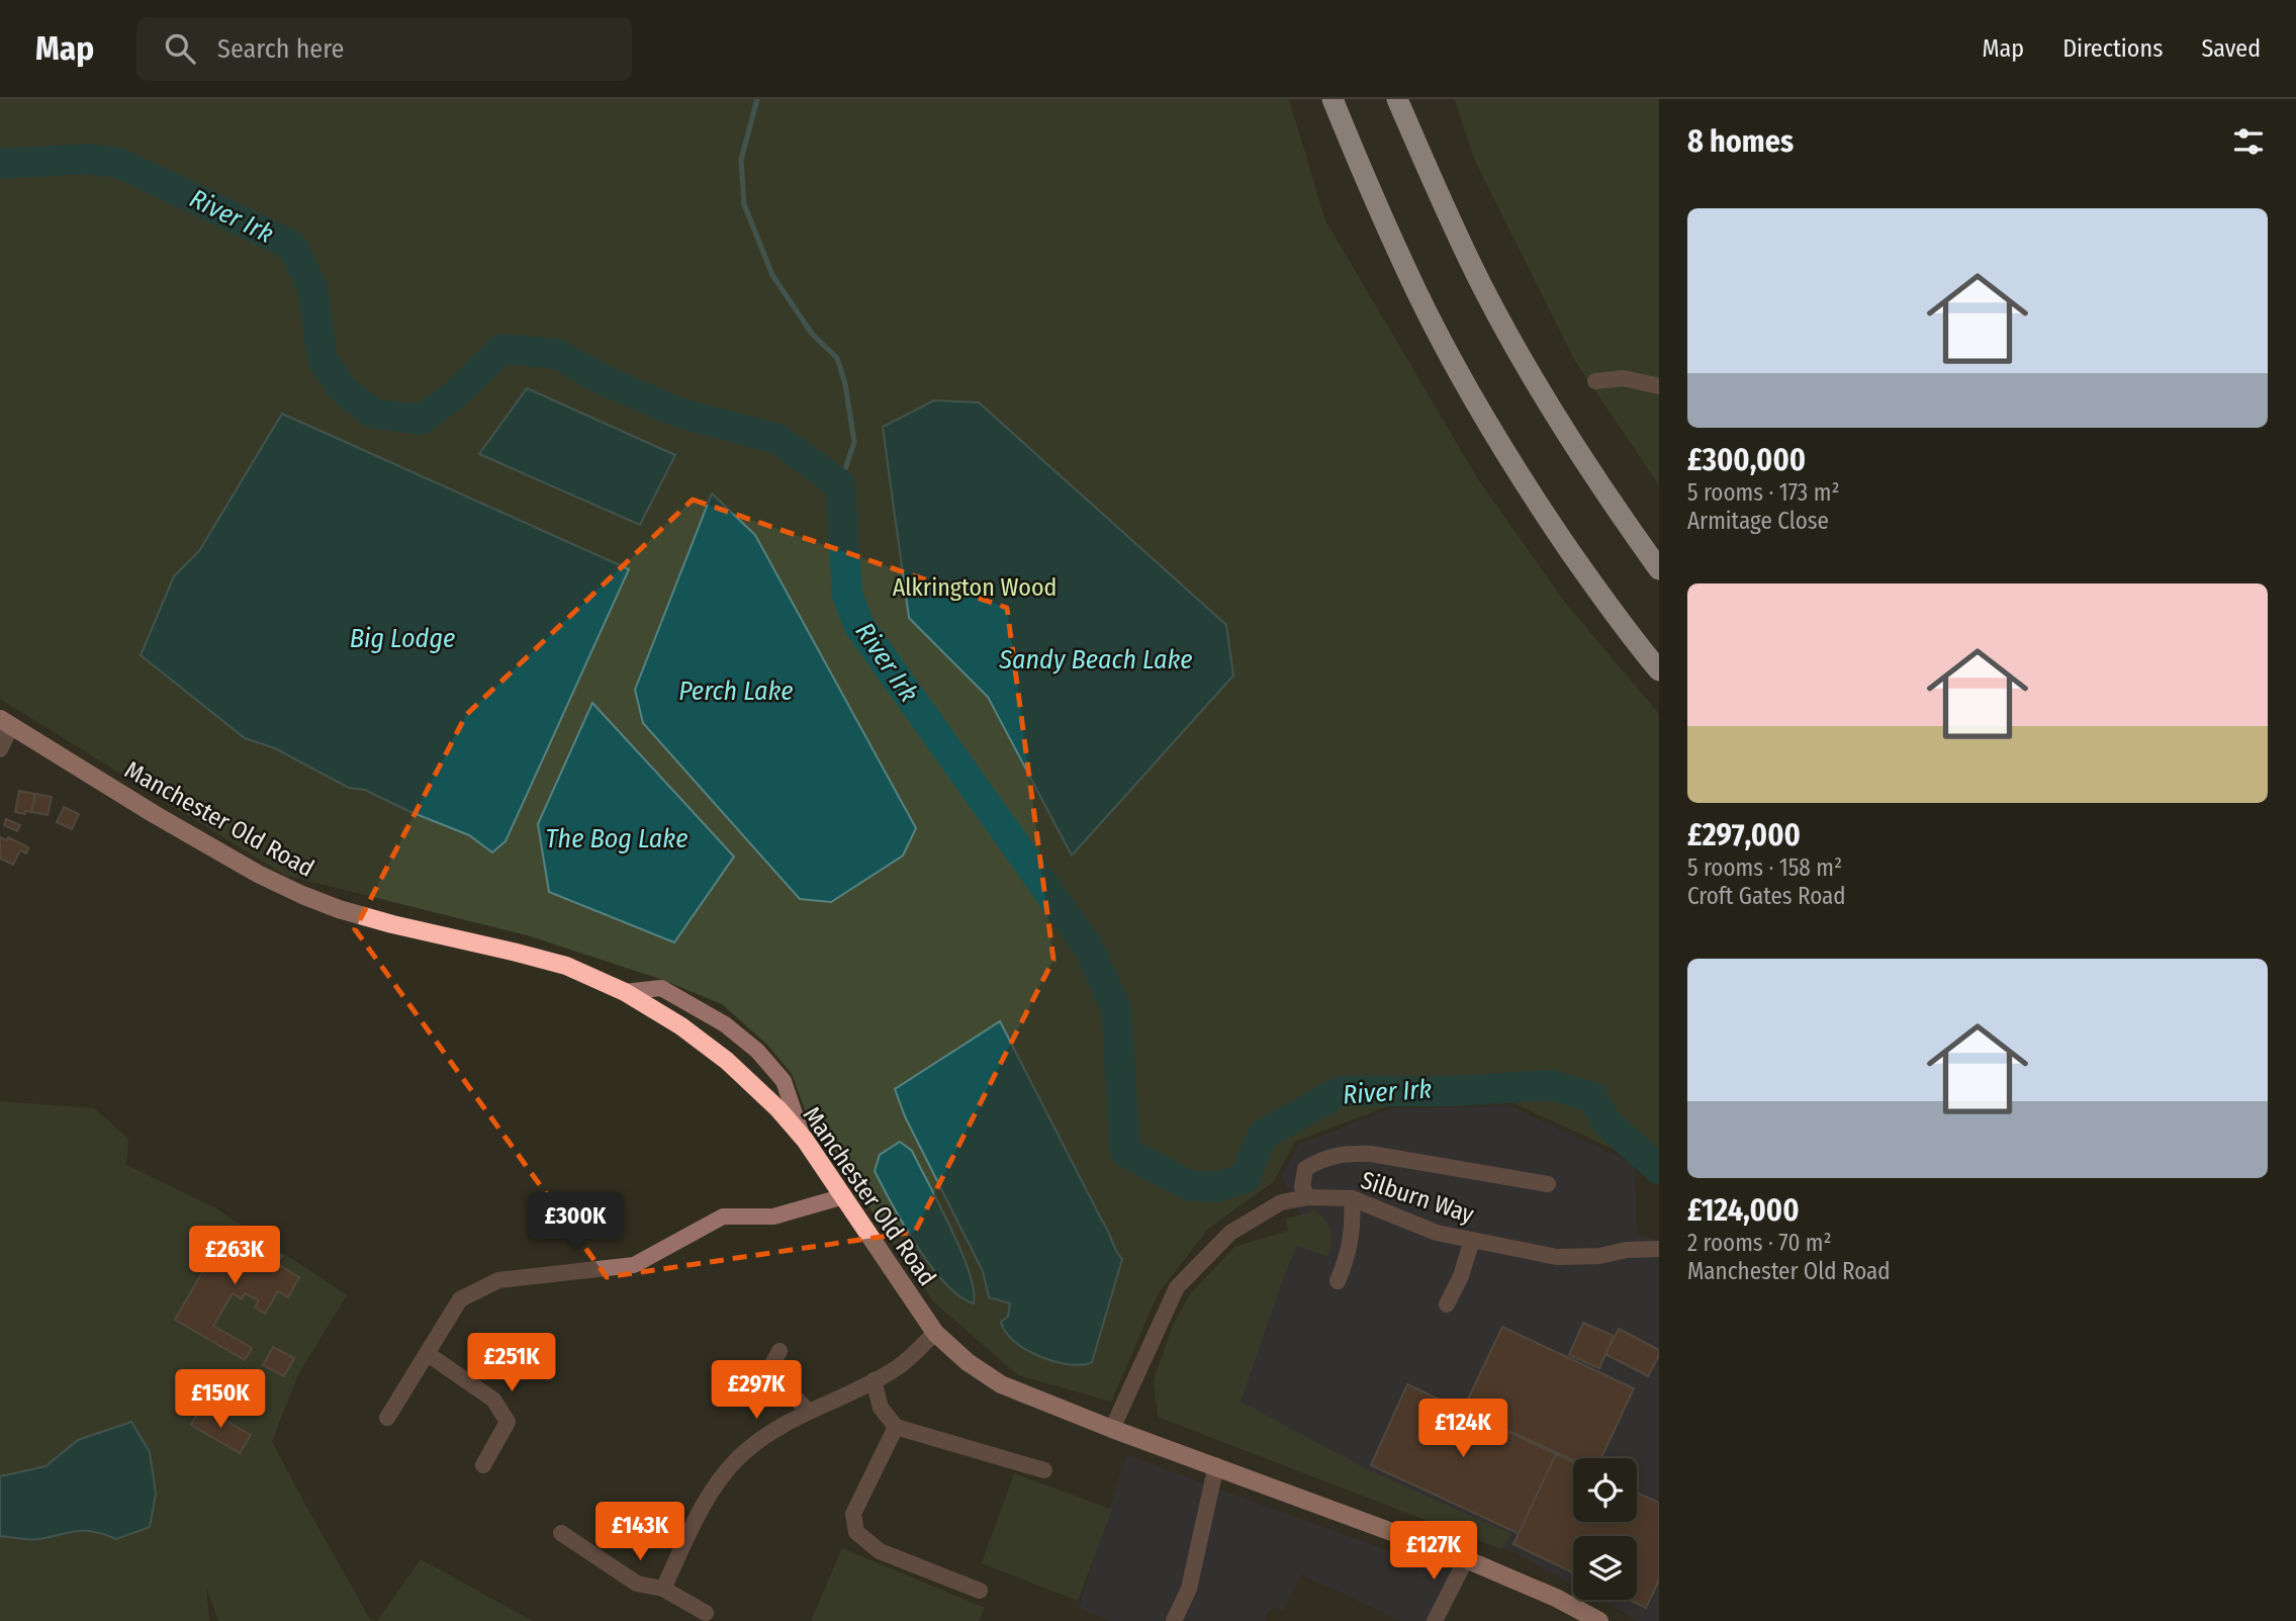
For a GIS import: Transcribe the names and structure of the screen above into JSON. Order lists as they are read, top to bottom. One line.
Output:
{"streets":{"main road":["Manchester Old Road"],"street":["Silburn Way"]},"crossings":[["Manchester Old Road","Silburn Way"]],"water":["River Irk","Big Lodge","Sandy Beach Lake","Perch Lake","The Bog Lake"],"parks":["Alkrington Wood"],"page":{"header":"Map","search":"Search here","nav":["Map","Directions","Saved"],"heading":"8 homes","list":[{"name":"£300,000","note":"5 rooms · 173 m² · Armitage Close"},{"name":"£297,000","note":"5 rooms · 158 m² · Croft Gates Road"},{"name":"£124,000","note":"2 rooms · 70 m² · Manchester Old Road"}],"price":["£300K","£263K","£251K","£297K","£150K","£124K","£143K","£127K"]}}
